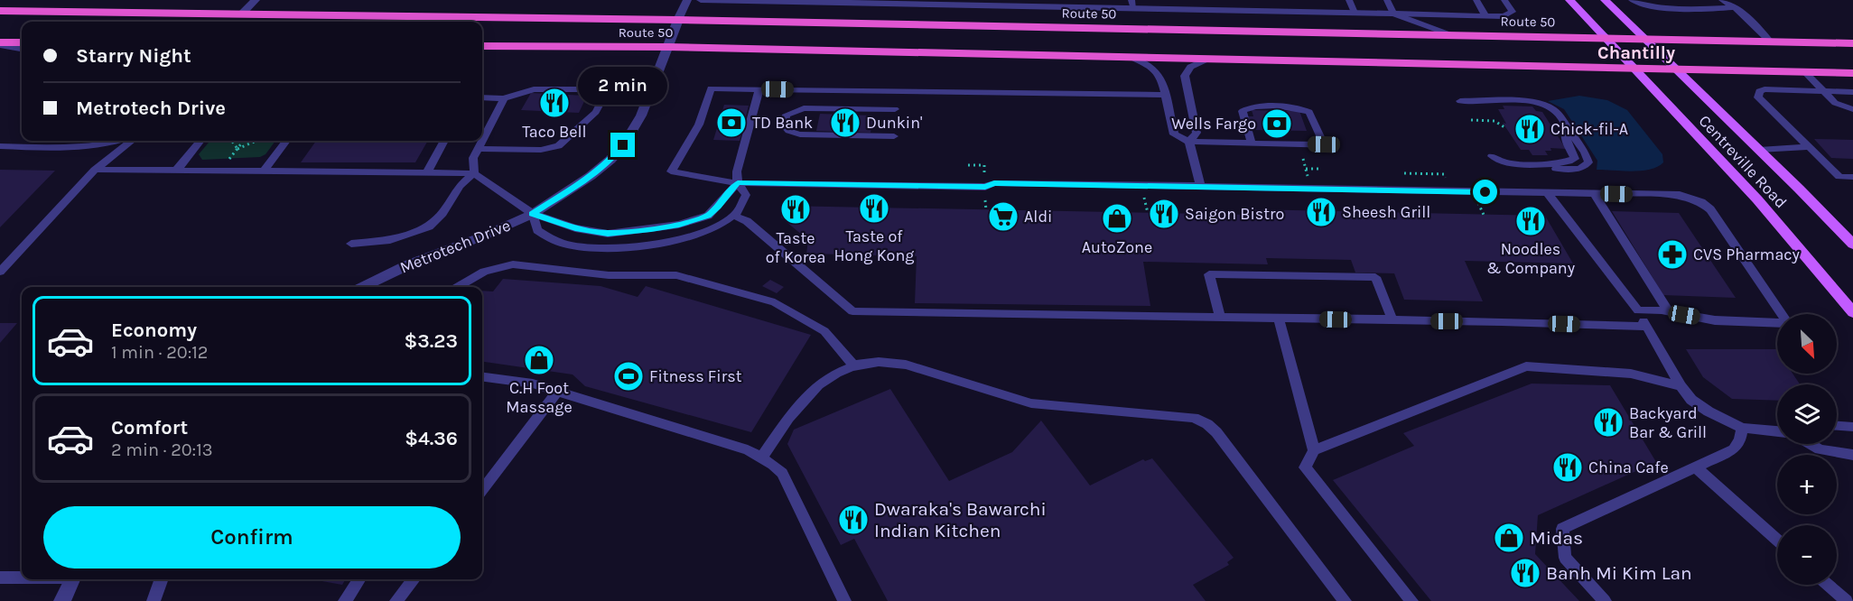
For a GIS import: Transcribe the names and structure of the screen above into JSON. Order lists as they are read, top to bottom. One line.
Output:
{"streets":{"highway":["Route 50"],"main road":["Centreville Road"],"street":["Metrotech Drive"]},"crossings":[["Route 50","Centreville Road"],["Route 50","Metrotech Drive"]],"districts":["Chantilly"],"places":{"restaurant":["Taco Bell","Dunkin'","Chick-fil-A","Taste of Hong Kong","Taste of Korea","Sheesh Grill","Saigon Bistro","Noodles & Company","Backyard Bar & Grill","China Cafe","Dwaraka's Bawarchi Indian Kitchen","Banh Mi Kim Lan"],"bank":["TD Bank","Wells Fargo"],"supermarket":["Aldi"],"shop":["AutoZone","C.H Foot Massage","Midas"],"pharmacy":["CVS Pharmacy"],"sports":["Fitness First"]},"north":"bottom right","page":{"banner":["Starry Night","Metrotech Drive"],"bubble":"2 min","list":[{"name":"Economy","note":"1 min · 20:12","value":"$3.23"},{"name":"Comfort","note":"2 min · 20:13","value":"$4.36"}],"map_buttons":["+","−"],"buttons":"Confirm"}}
